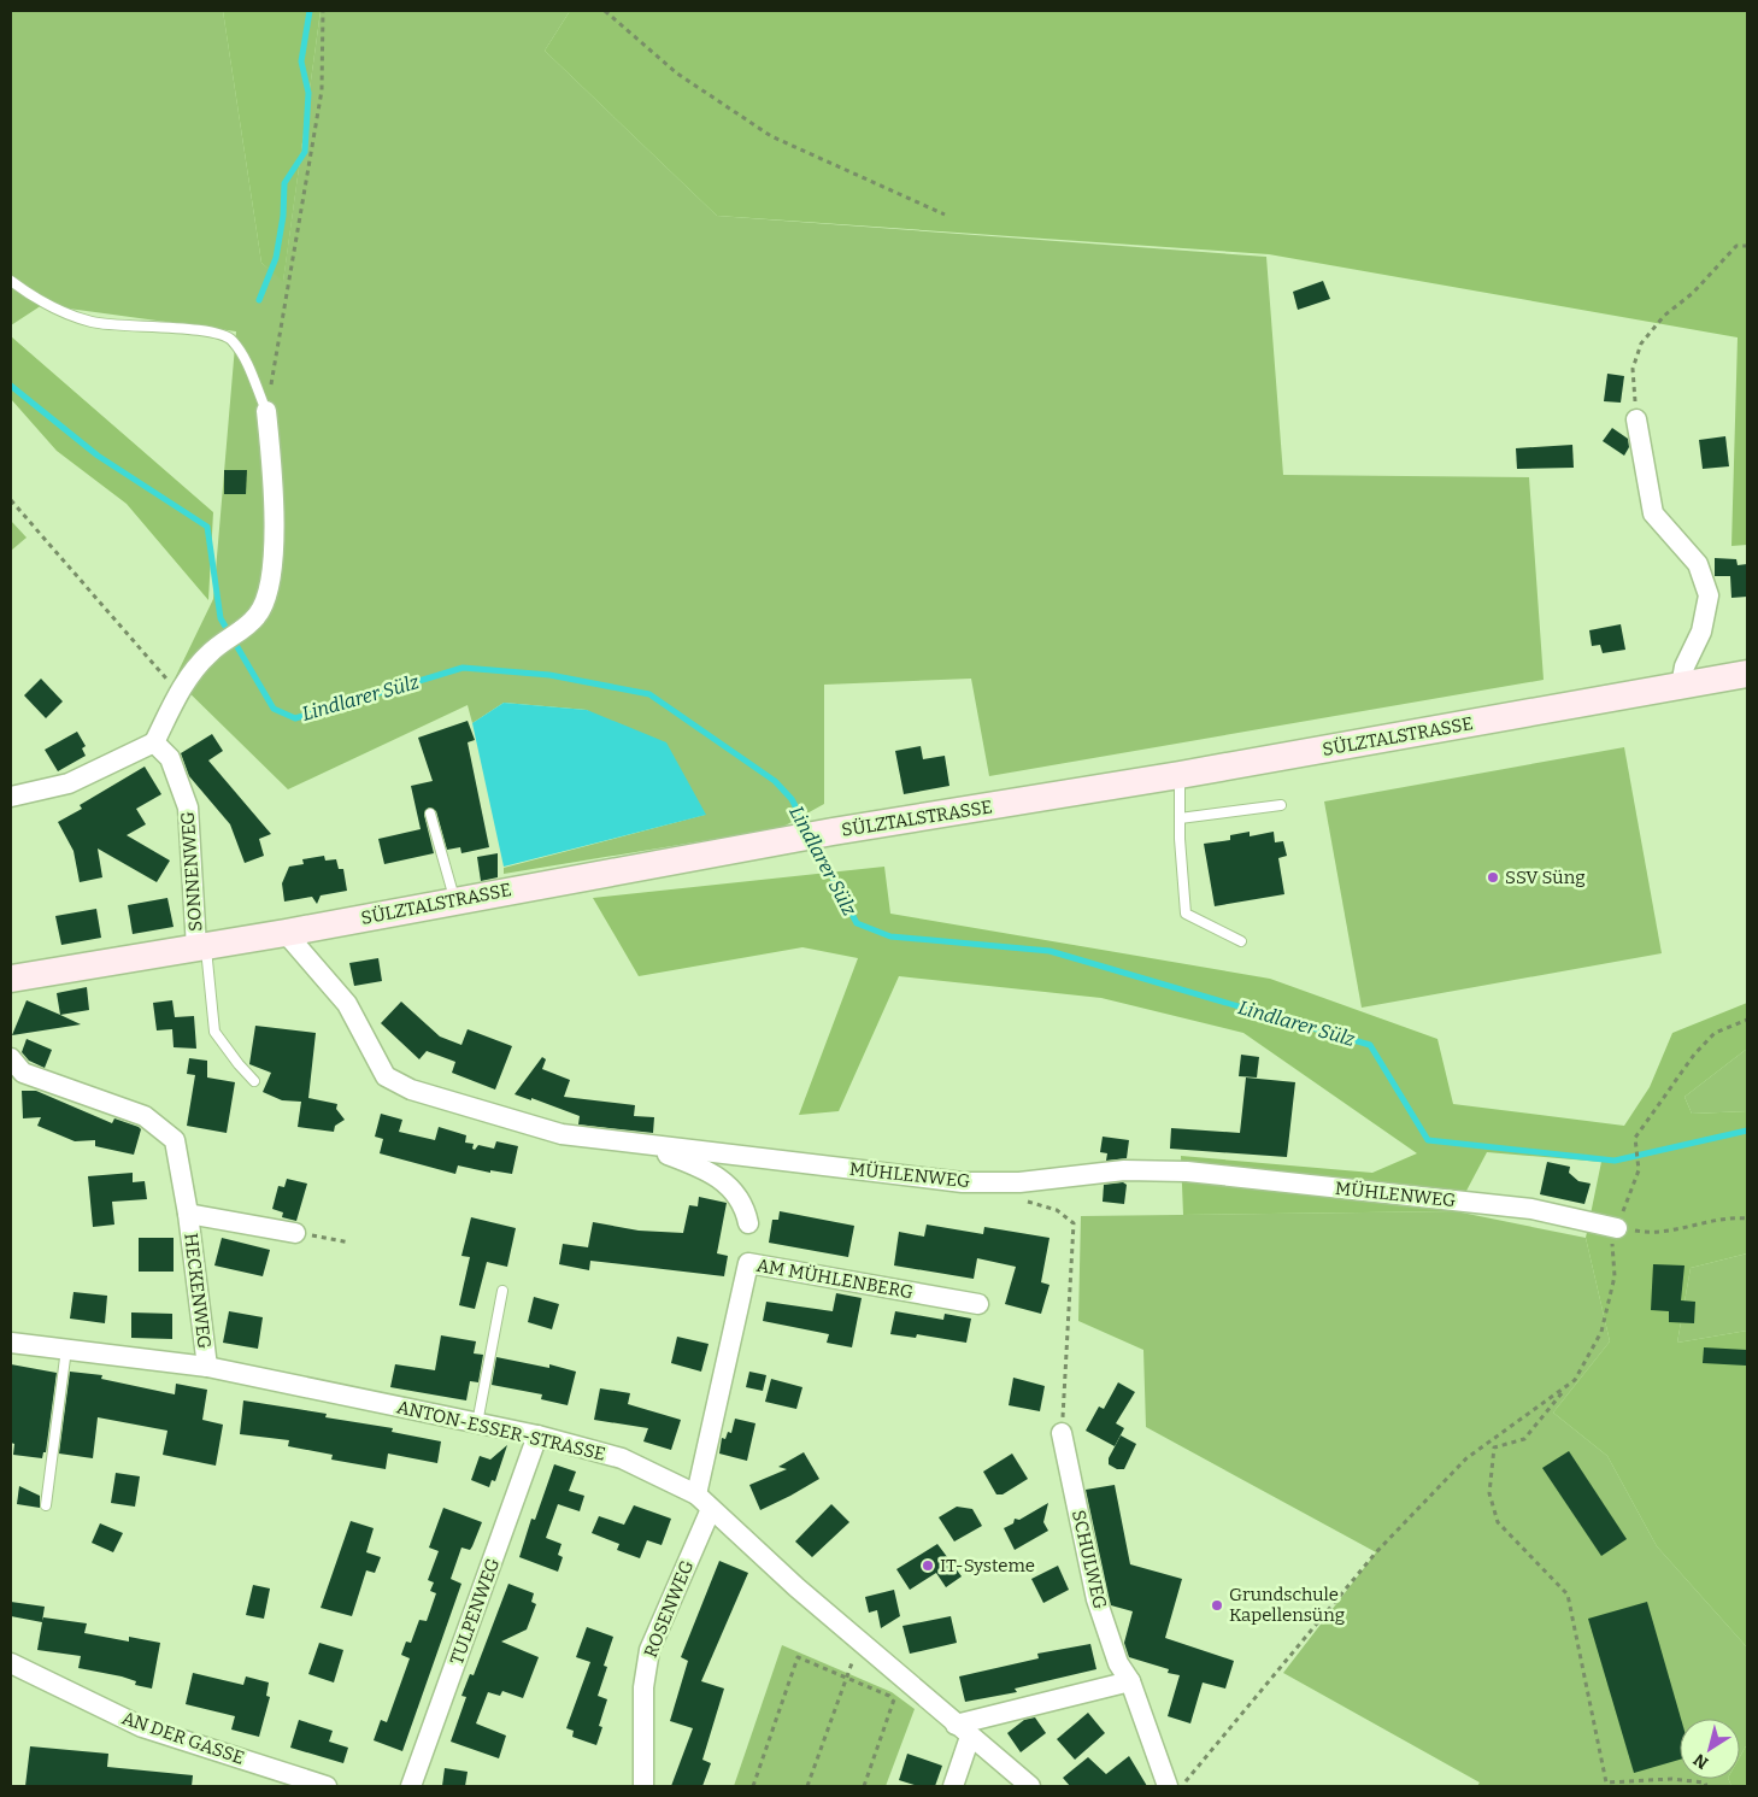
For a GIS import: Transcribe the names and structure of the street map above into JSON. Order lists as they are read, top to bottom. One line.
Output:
{"streets":{"main road":["SÜLZTALSTRASSE"],"street":["SONNENWEG","MÜHLENWEG","AM MÜHLENBERG","HECKENWEG","ANTON-ESSER-STRASSE","SCHULWEG","ROSENWEG","TULPENWEG","AN DER GASSE"]},"crossings":[["SÜLZTALSTRASSE","SONNENWEG"],["SÜLZTALSTRASSE","MÜHLENWEG"],["AM MÜHLENBERG","ANTON-ESSER-STRASSE"],["HECKENWEG","ANTON-ESSER-STRASSE"],["ANTON-ESSER-STRASSE","ROSENWEG"],["ANTON-ESSER-STRASSE","TULPENWEG"]],"water":["Lindlarer Sülz"],"places":["SSV Süng","IT-Systeme","Grundschule Kapellensüng"],"north":"bottom left"}
